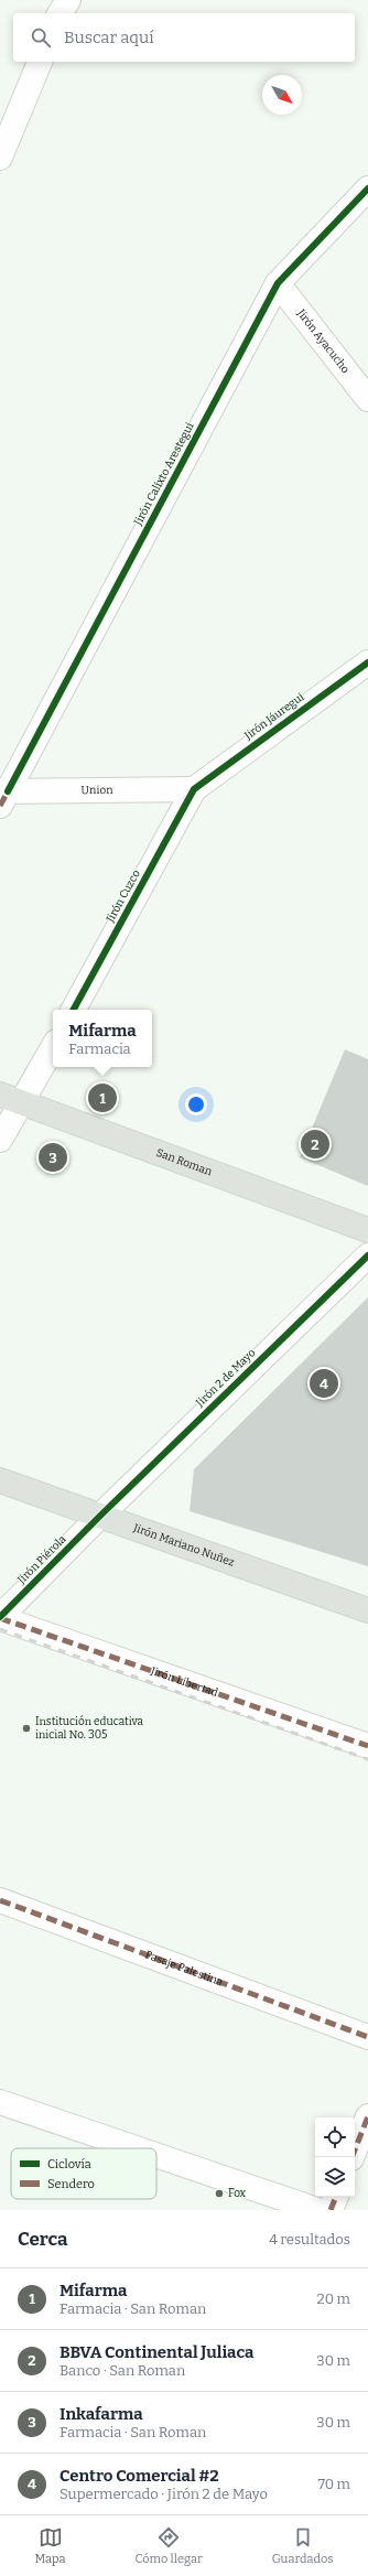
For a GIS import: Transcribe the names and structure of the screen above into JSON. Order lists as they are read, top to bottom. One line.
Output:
{"streets":{"main road":["San Roman","Jirón Mariano Nuñez"],"street":["Jirón Ayacucho","Jirón Calixto Arestegui","Jirón Jáuregui","Union","Jirón Cuzco","Jirón 2 de Mayo","Jirón Piérola","Jirón Libertad","Pasaje Palestina"]},"crossings":[["Jirón Ayacucho","Jirón Calixto Arestegui"],["Jirón Calixto Arestegui","Union"],["Jirón Jáuregui","Union"],["Jirón Jáuregui","Jirón Cuzco"],["Union","Jirón Cuzco"],["Jirón 2 de Mayo","Jirón Mariano Nuñez"],["Jirón 2 de Mayo","Jirón Piérola"],["Jirón Mariano Nuñez","Jirón Piérola"],["Jirón Piérola","Jirón Libertad"]],"places":["Institución educativa inicial No. 305","Fox"],"legend":["Ciclovía","Sendero"],"north":"bottom right","page":{"search":"Buscar aquí","popup":["Mifarma","Farmacia"],"pins":["1","2","3","4"],"heading":["Cerca","4 resultados"],"list":[{"mark":"1","name":"Mifarma","note":"Farmacia · San Roman","value":"20 m"},{"mark":"2","name":"BBVA Continental Juliaca","note":"Banco · San Roman","value":"30 m"},{"mark":"3","name":"Inkafarma","note":"Farmacia · San Roman","value":"30 m"},{"mark":"4","name":"Centro Comercial #2","note":"Supermercado · Jirón 2 de Mayo","value":"70 m"}],"nav":["Mapa","Cómo llegar","Guardados"]}}
